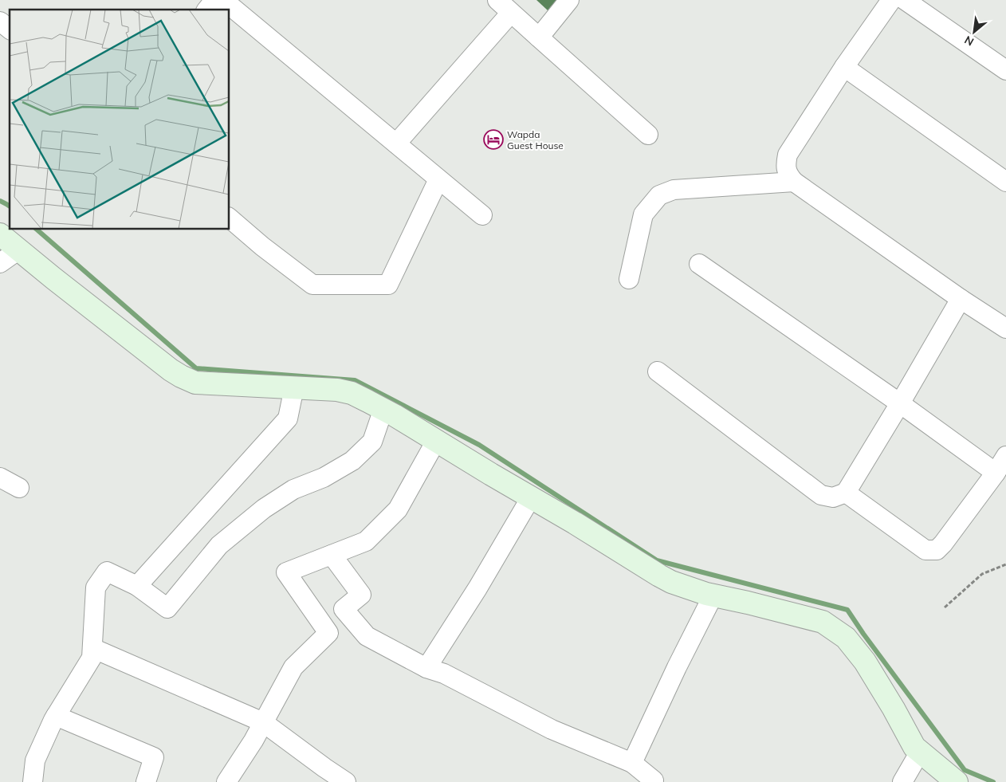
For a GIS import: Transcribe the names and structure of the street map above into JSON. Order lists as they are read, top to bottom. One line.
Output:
{"places":{"hotel":["Wapda Guest House"]},"north":"bottom left"}
